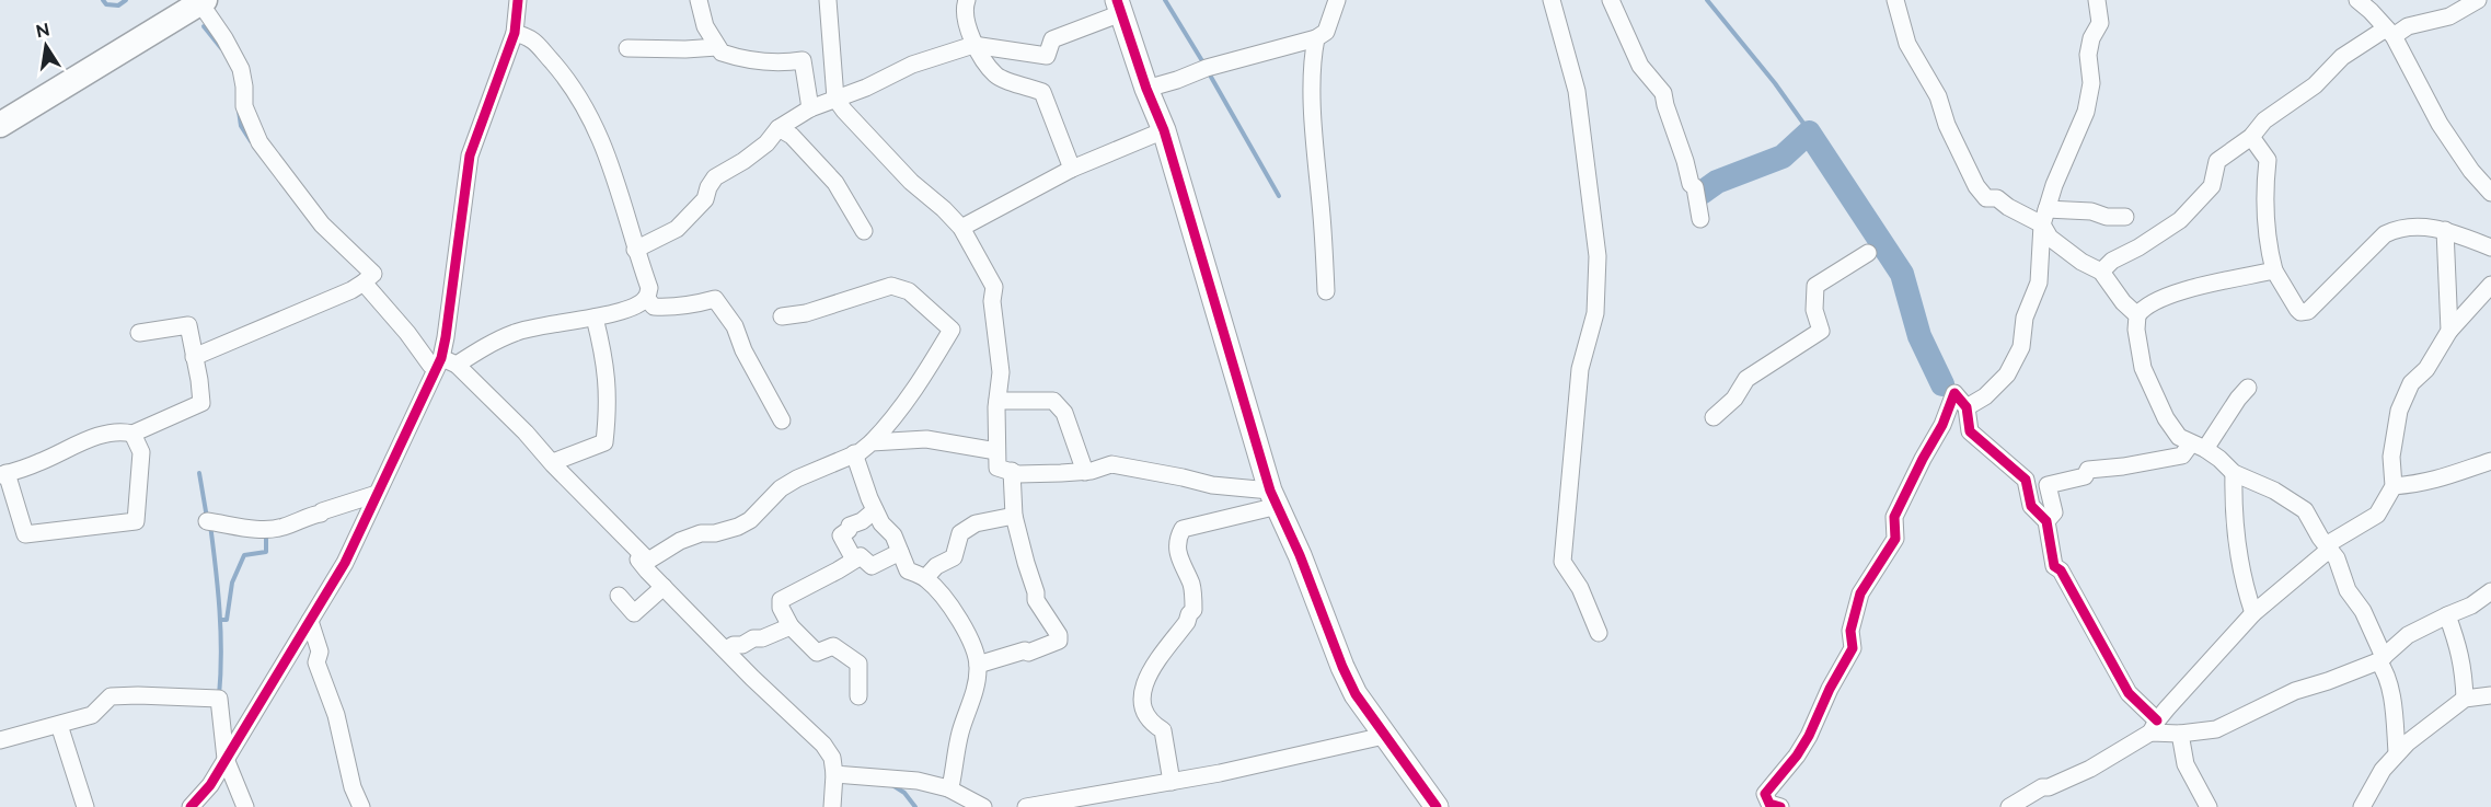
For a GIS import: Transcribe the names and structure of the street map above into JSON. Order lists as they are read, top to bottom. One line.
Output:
{"north":"top"}
